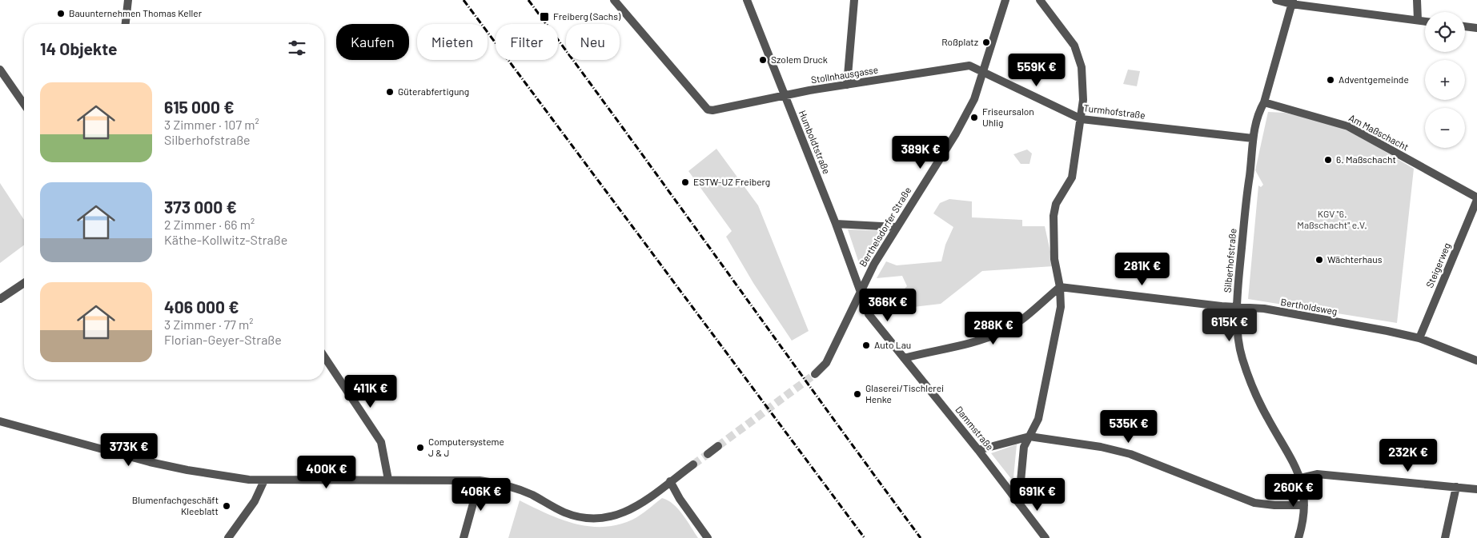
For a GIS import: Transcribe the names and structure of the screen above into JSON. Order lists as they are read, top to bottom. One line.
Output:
{"streets":{"street":["Stollnhausgasse","Turmhofstraße","Am Maßschacht","Humboldtstraße","Berthelsdorfer Straße","Silberhofstraße","Steigerweg","Bertholdsweg","Dammstraße"]},"crossings":[["Stollnhausgasse","Turmhofstraße"],["Stollnhausgasse","Humboldtstraße"],["Stollnhausgasse","Berthelsdorfer Straße"],["Turmhofstraße","Berthelsdorfer Straße"],["Turmhofstraße","Silberhofstraße"],["Am Maßschacht","Silberhofstraße"],["Am Maßschacht","Steigerweg"],["Humboldtstraße","Berthelsdorfer Straße"],["Humboldtstraße","Dammstraße"],["Berthelsdorfer Straße","Dammstraße"],["Silberhofstraße","Bertholdsweg"],["Steigerweg","Bertholdsweg"]],"parks":["KGV \"6. Maßschacht\" e.V."],"places":{"other":["Bauunternehmen Thomas Keller","Roßplatz","Szolem Druck","Adventgemeinde","Güterabfertigung","Friseursalon Uhlig","6. Maßschacht","ESTW-UZ Freiberg","Wächterhaus","Auto Lau","Glaserei/Tischlerei Henke","Computersysteme J & J","Blumenfachgeschäft Kleeblatt"],"transit":["Freiberg (Sachs)"]},"page":{"map_buttons":["+","−"],"chip":["Kaufen","Mieten","Filter","Neu"],"heading":"14 Objekte","price":["559K €","389K €","281K €","366K €","615K €","288K €","411K €","535K €","373K €","232K €","400K €","260K €","406K €","691K €"],"list":[{"name":"615 000 €","note":"3 Zimmer · 107 m² · Silberhofstraße"},{"name":"373 000 €","note":"2 Zimmer · 66 m² · Käthe-Kollwitz-Straße"},{"name":"406 000 €","note":"3 Zimmer · 77 m² · Florian-Geyer-Straße"}]}}
